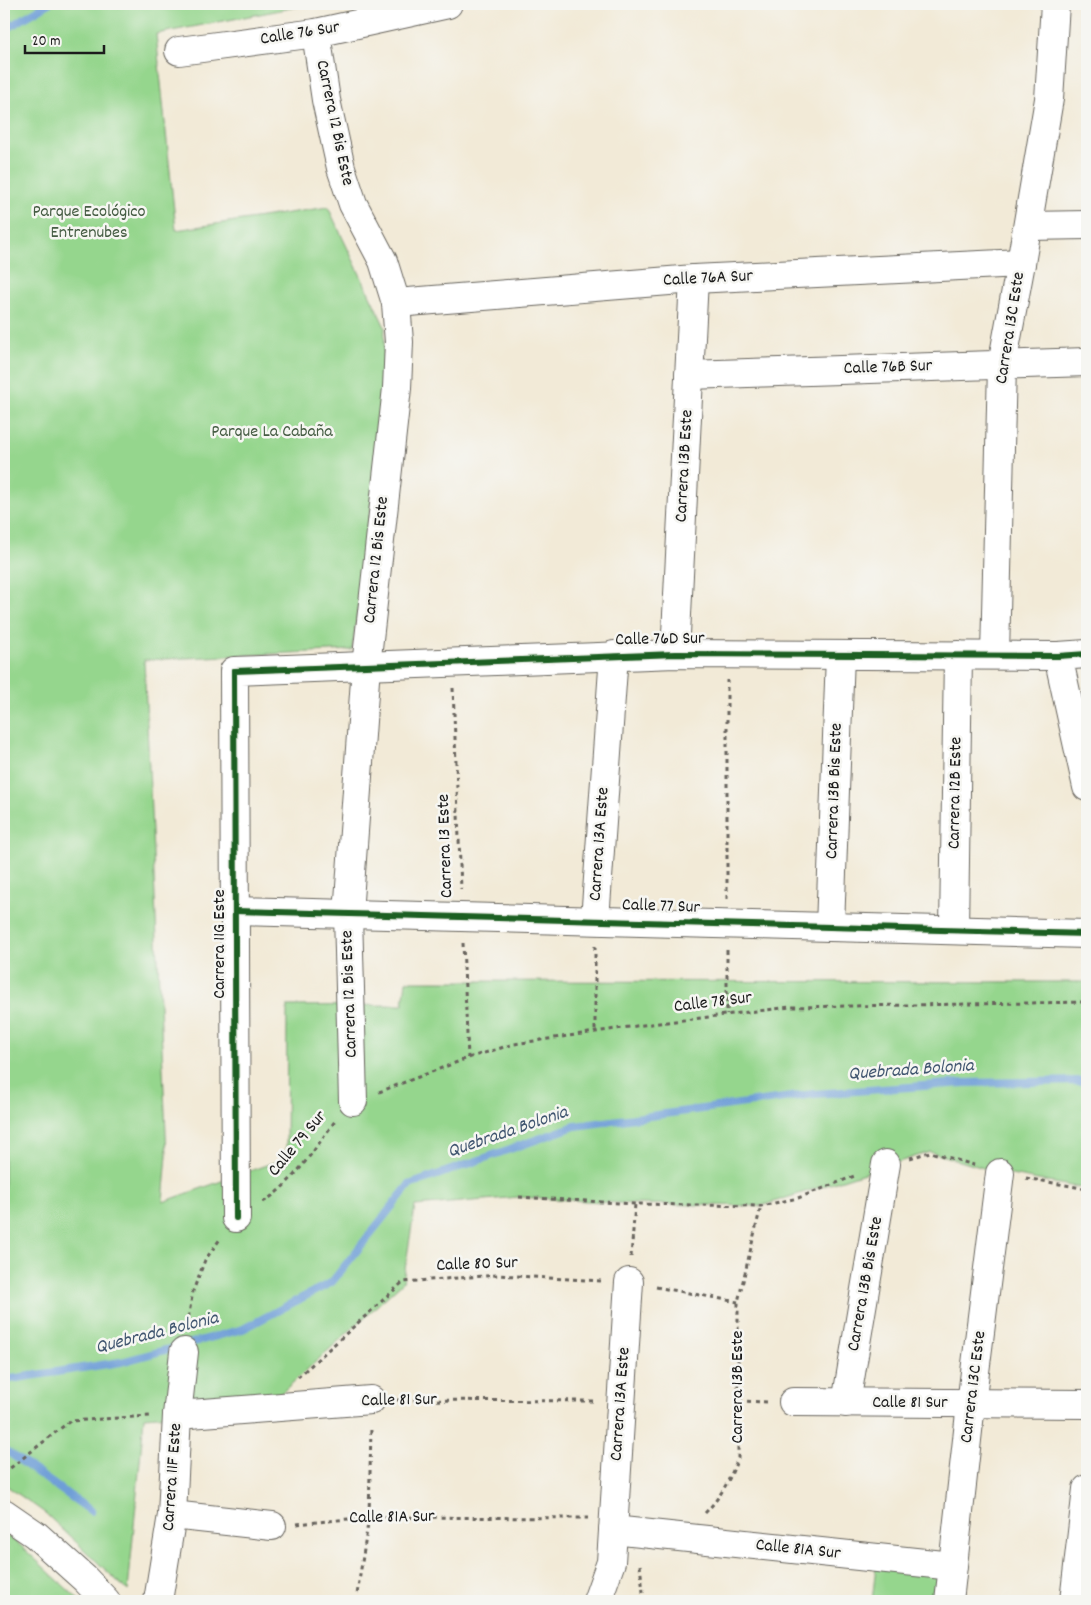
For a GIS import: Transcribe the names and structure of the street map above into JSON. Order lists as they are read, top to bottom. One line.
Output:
{"streets":{"street":["Calle 76 Sur","Carrera 12 Bis Este","Calle 76A Sur","Carrera 13C Este","Calle 76B Sur","Carrera 13B Este","Calle 76D Sur","Carrera 13B Bis Este","Carrera 12B Este","Carrera 13A Este","Calle 77 Sur","Carrera 11G Este","Calle 81 Sur","Carrera 11F Este","Calle 81A Sur"],"path":["Carrera 13 Este","Calle 78 Sur","Calle 79 Sur","Calle 80 Sur"]},"crossings":[["Calle 76 Sur","Carrera 12 Bis Este"],["Carrera 12 Bis Este","Calle 76A Sur"],["Carrera 12 Bis Este","Calle 76D Sur"],["Carrera 12 Bis Este","Calle 77 Sur"],["Carrera 12 Bis Este","Calle 78 Sur"],["Carrera 12 Bis Este","Calle 79 Sur"],["Calle 76A Sur","Carrera 13C Este"],["Calle 76A Sur","Carrera 13B Este"],["Carrera 13C Este","Calle 76B Sur"],["Carrera 13C Este","Calle 76D Sur"],["Carrera 13C Este","Calle 81 Sur"],["Carrera 13C Este","Calle 81A Sur"],["Calle 76B Sur","Carrera 13B Este"],["Carrera 13B Este","Calle 76D Sur"],["Carrera 13B Este","Calle 80 Sur"],["Carrera 13B Este","Calle 81A Sur"],["Calle 76D Sur","Carrera 13B Bis Este"],["Calle 76D Sur","Carrera 12B Este"],["Calle 76D Sur","Carrera 13A Este"],["Calle 76D Sur","Carrera 13 Este"],["Calle 76D Sur","Carrera 11G Este"],["Carrera 13B Bis Este","Calle 77 Sur"],["Carrera 13B Bis Este","Calle 81 Sur"],["Carrera 12B Este","Calle 77 Sur"],["Carrera 13A Este","Calle 77 Sur"],["Carrera 13A Este","Calle 78 Sur"],["Carrera 13A Este","Calle 80 Sur"],["Carrera 13A Este","Calle 81 Sur"],["Carrera 13A Este","Calle 81A Sur"],["Carrera 13 Este","Calle 77 Sur"],["Carrera 13 Este","Calle 78 Sur"],["Calle 77 Sur","Carrera 11G Este"],["Carrera 11G Este","Calle 79 Sur"],["Calle 78 Sur","Calle 79 Sur"],["Calle 80 Sur","Calle 81 Sur"],["Calle 81 Sur","Carrera 11F Este"]],"water":["Quebrada Bolonia"],"parks":["Parque Ecológico Entrenubes","Parque La Cabaña"],"scale_bar":"20 m"}
